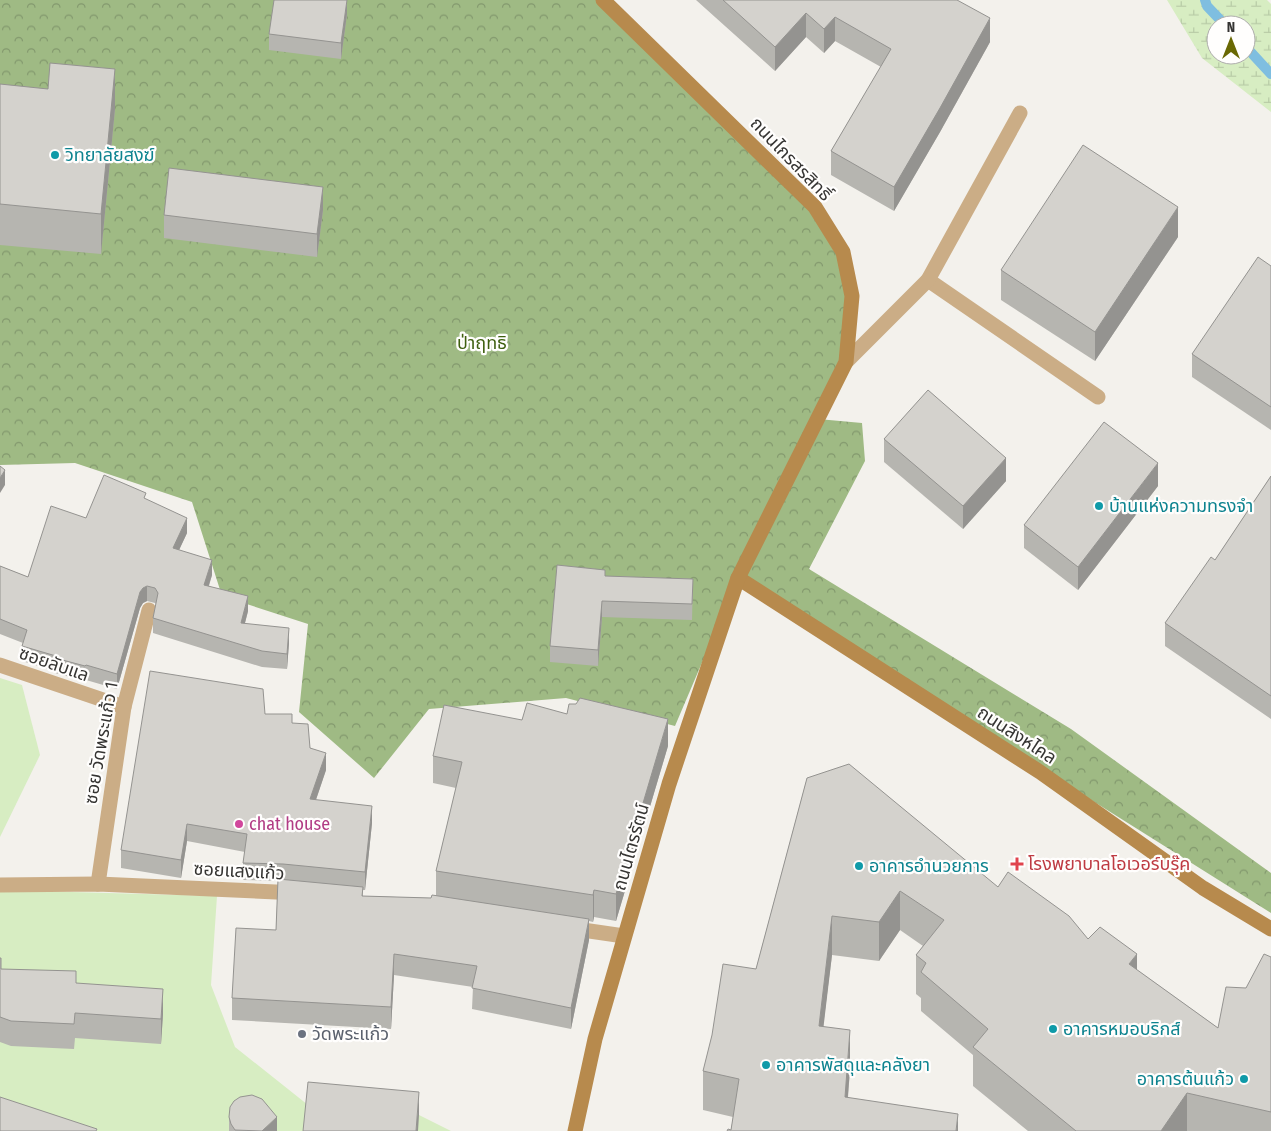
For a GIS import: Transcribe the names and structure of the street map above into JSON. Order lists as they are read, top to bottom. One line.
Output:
{"streets":{"street":["ถนนไกรสรสิทธิ์","ซอยลับแล","ถนนสิงหไคล","ซอย วัดพระแก้ว 1","ถนนไตรรัตน์","ซอยแสงแก้ว"]},"crossings":[["ถนนไกรสรสิทธิ์","ถนนสิงหไคล"],["ถนนไกรสรสิทธิ์","ถนนไตรรัตน์"],["ซอยลับแล","ซอย วัดพระแก้ว 1"],["ถนนสิงหไคล","ถนนไตรรัตน์"],["ซอย วัดพระแก้ว 1","ซอยแสงแก้ว"]],"parks":["ป่าฤทธิ"],"places":{"other":["วิทยาลัยสงฆ์","บ้านแห่งความทรงจำ","chat house","อาคารอำนวยการ","อาคารหมอบริกส์","วัดพระแก้ว","อาคารพัสดุและคลังยา","อาคารต้นแก้ว"],"health":["โรงพยาบาลโอเวอร์บรุ๊ค"]},"north":"top"}
